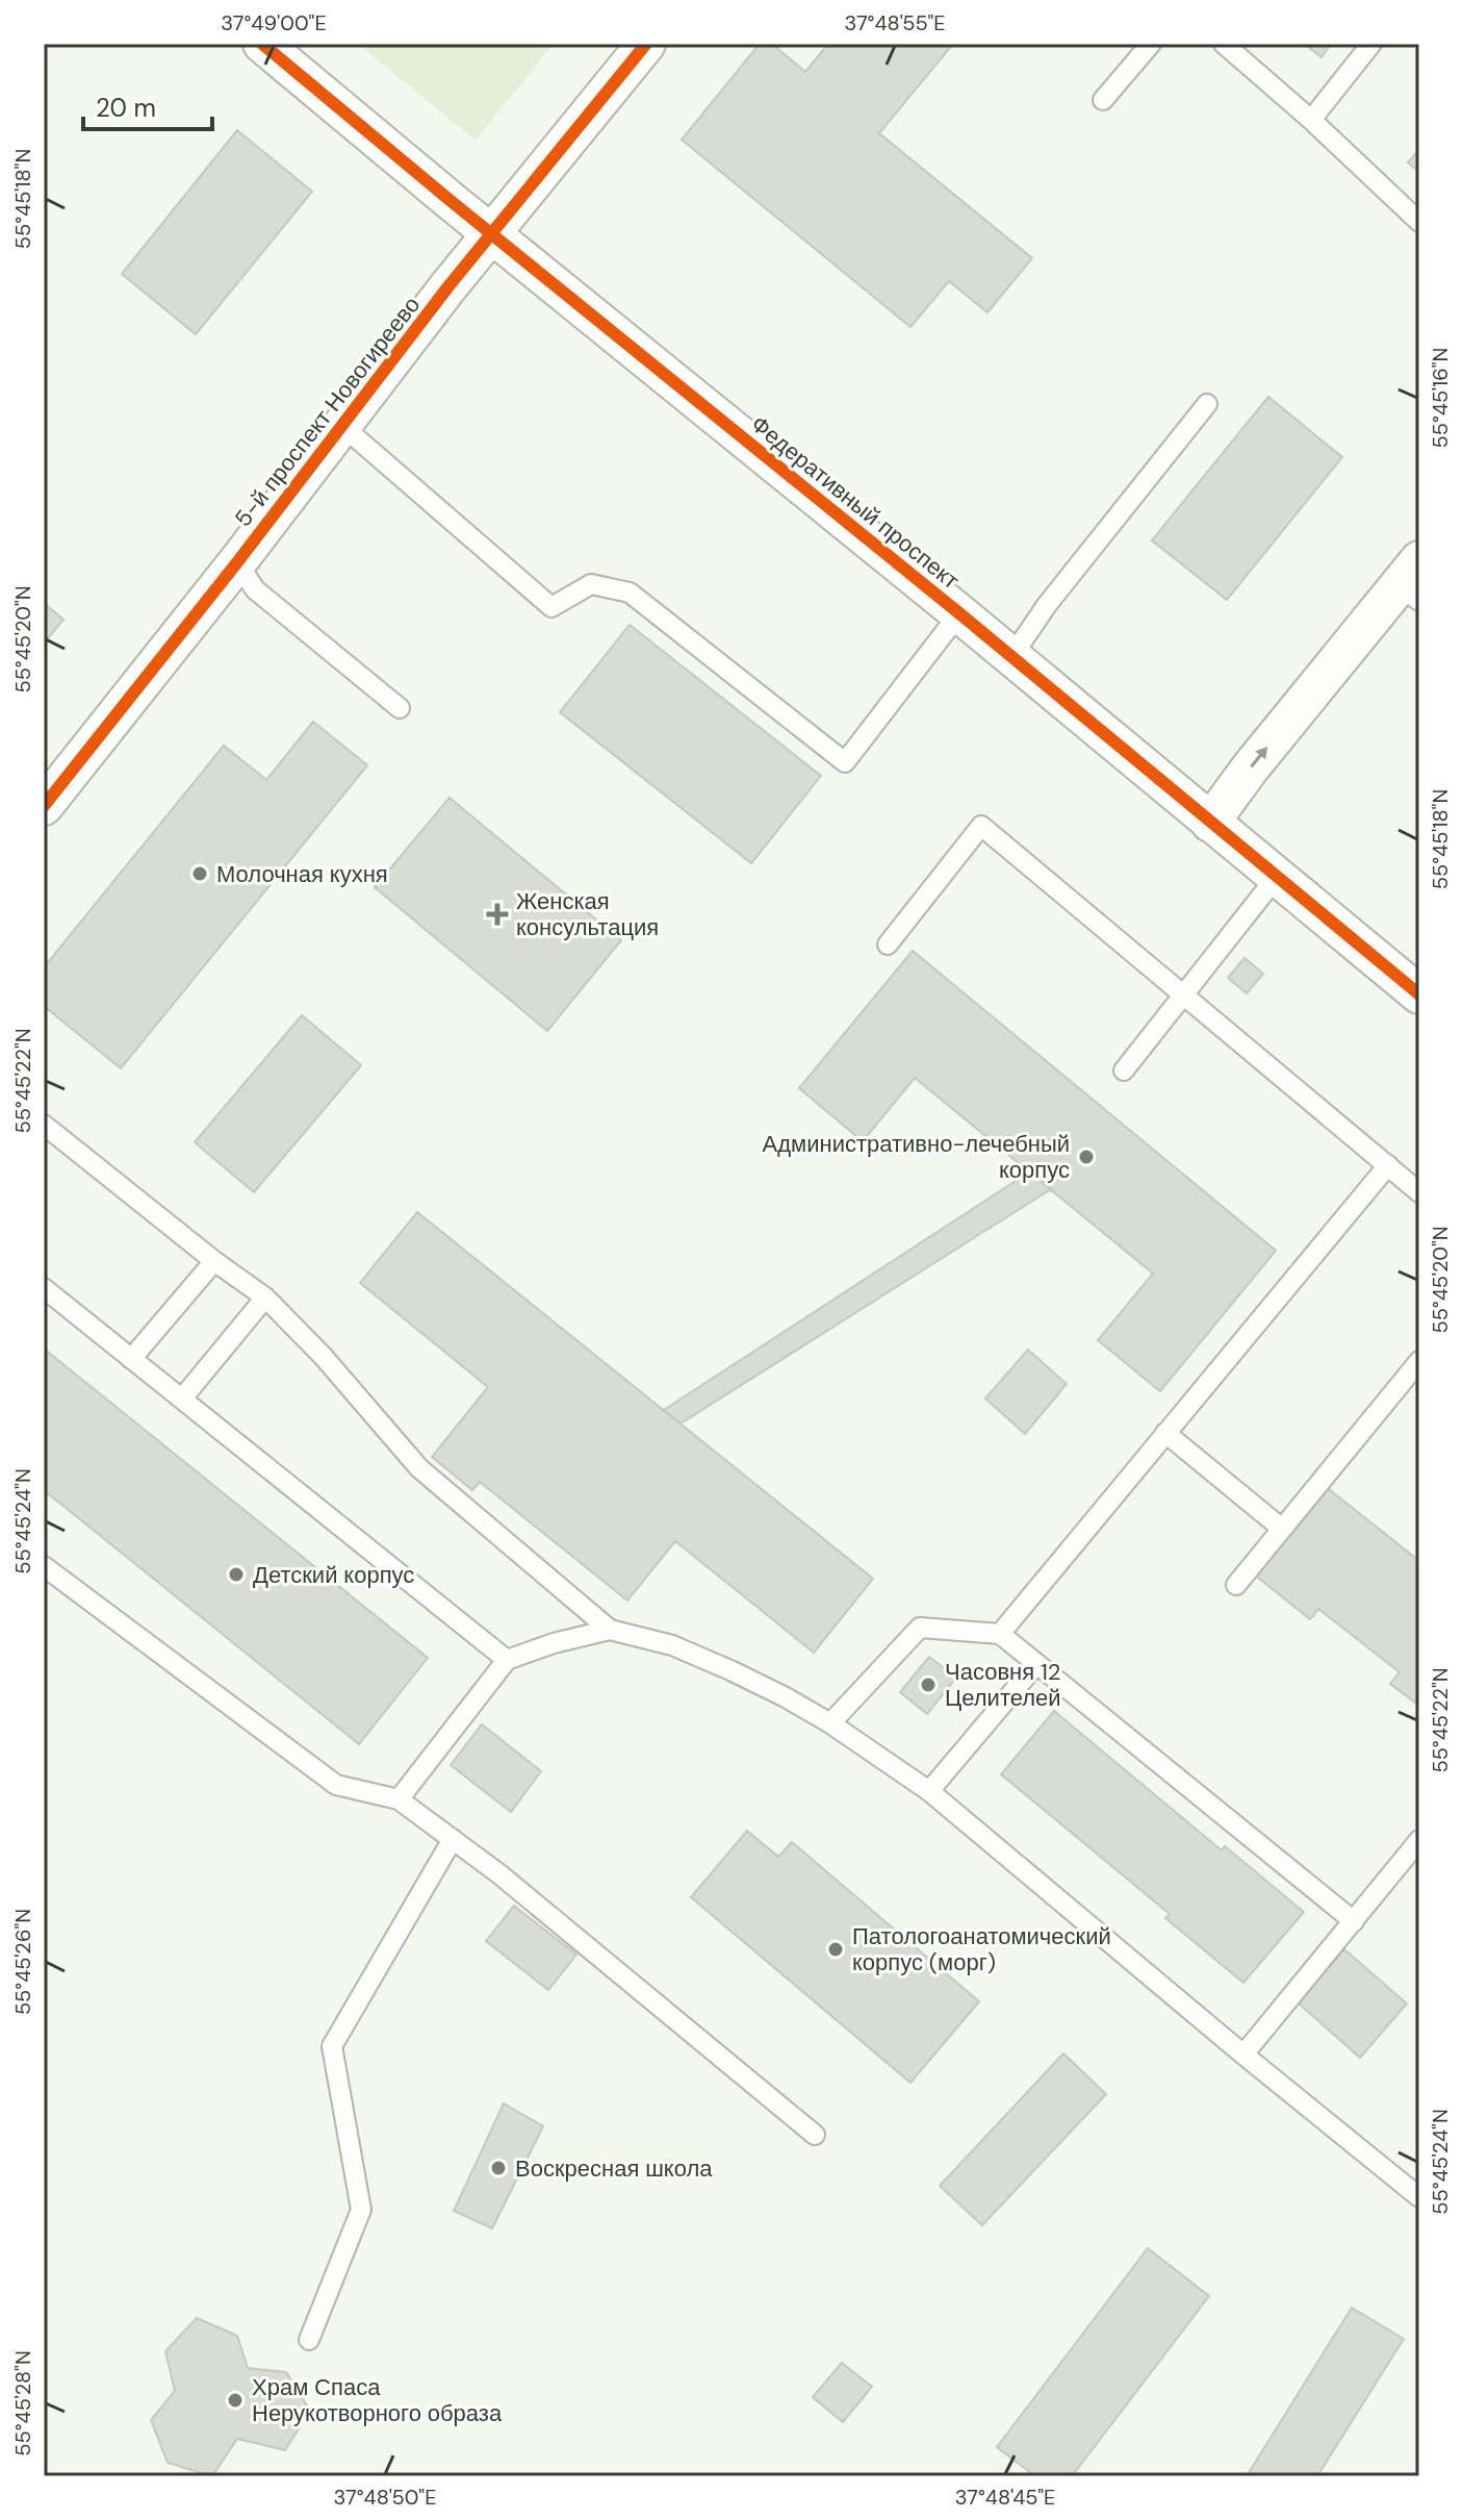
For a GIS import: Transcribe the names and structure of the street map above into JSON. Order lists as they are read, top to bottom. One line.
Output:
{"streets":{"street":["5-й проспект Новогиреево","Федеративный проспект"]},"crossings":[["5-й проспект Новогиреево","Федеративный проспект"]],"places":{"other":["Молочная кухня","Административно-лечебный корпус","Детский корпус","Часовня 12 Целителей","Патологоанатомический корпус (морг)","Воскресная школа","Храм Спаса Нерукотворного образа"],"health":["Женская консультация"]},"scale_bar":"20 m","coordinates":["37°49'00\"E","37°48'55\"E","55°45'18\"N","55°45'16\"N","55°45'20\"N","55°45'22\"N","55°45'24\"N","55°45'26\"N","55°45'28\"N","37°48'50\"E","37°48'45\"E"]}
